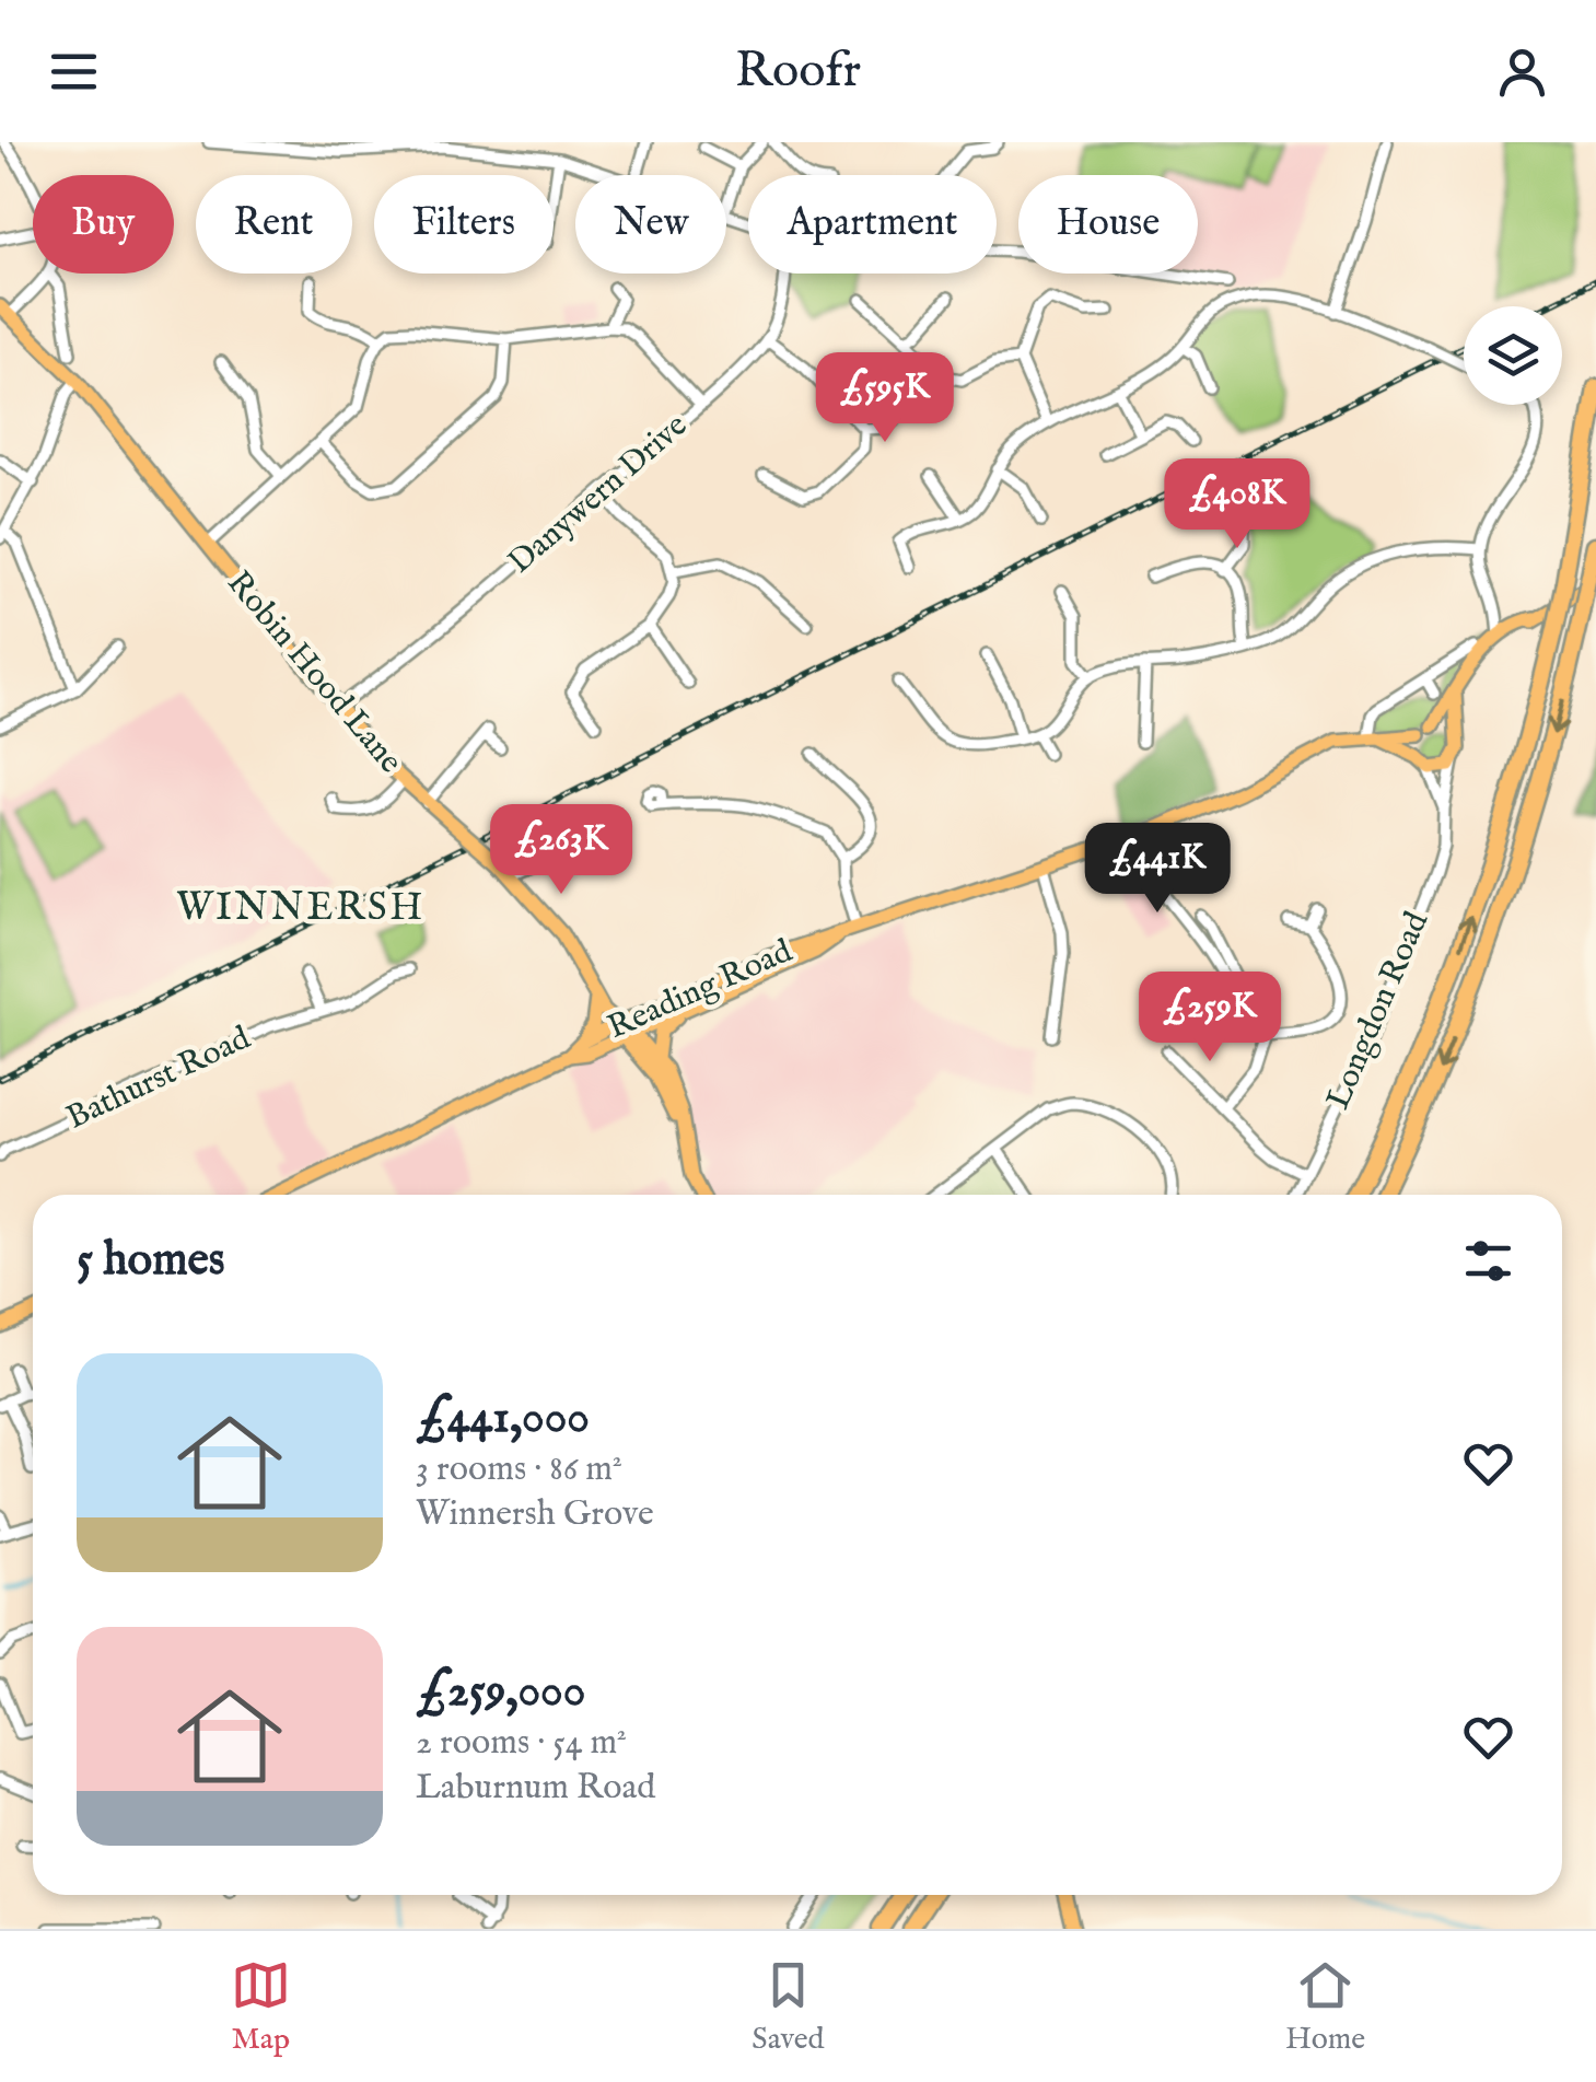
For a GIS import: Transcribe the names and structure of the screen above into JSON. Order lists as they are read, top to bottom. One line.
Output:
{"streets":{"main road":["Robin Hood Lane","Reading Road"],"street":["Danywern Drive","Longdon Road","Bathurst Road"]},"crossings":[["Danywern Drive","Robin Hood Lane"],["Robin Hood Lane","Reading Road"],["Reading Road","Longdon Road"]],"districts":["WINNERSH"],"page":{"header":"Roofr","chip":["Buy","Rent","Filters","New","Apartment","House"],"price":["£595K","£408K","£263K","£441K","£259K"],"heading":"5 homes","list":[{"name":"£441,000","note":"3 rooms · 86 m² · Winnersh Grove"},{"name":"£259,000","note":"2 rooms · 54 m² · Laburnum Road"}],"tabs":["Map","Saved","Home"]}}
